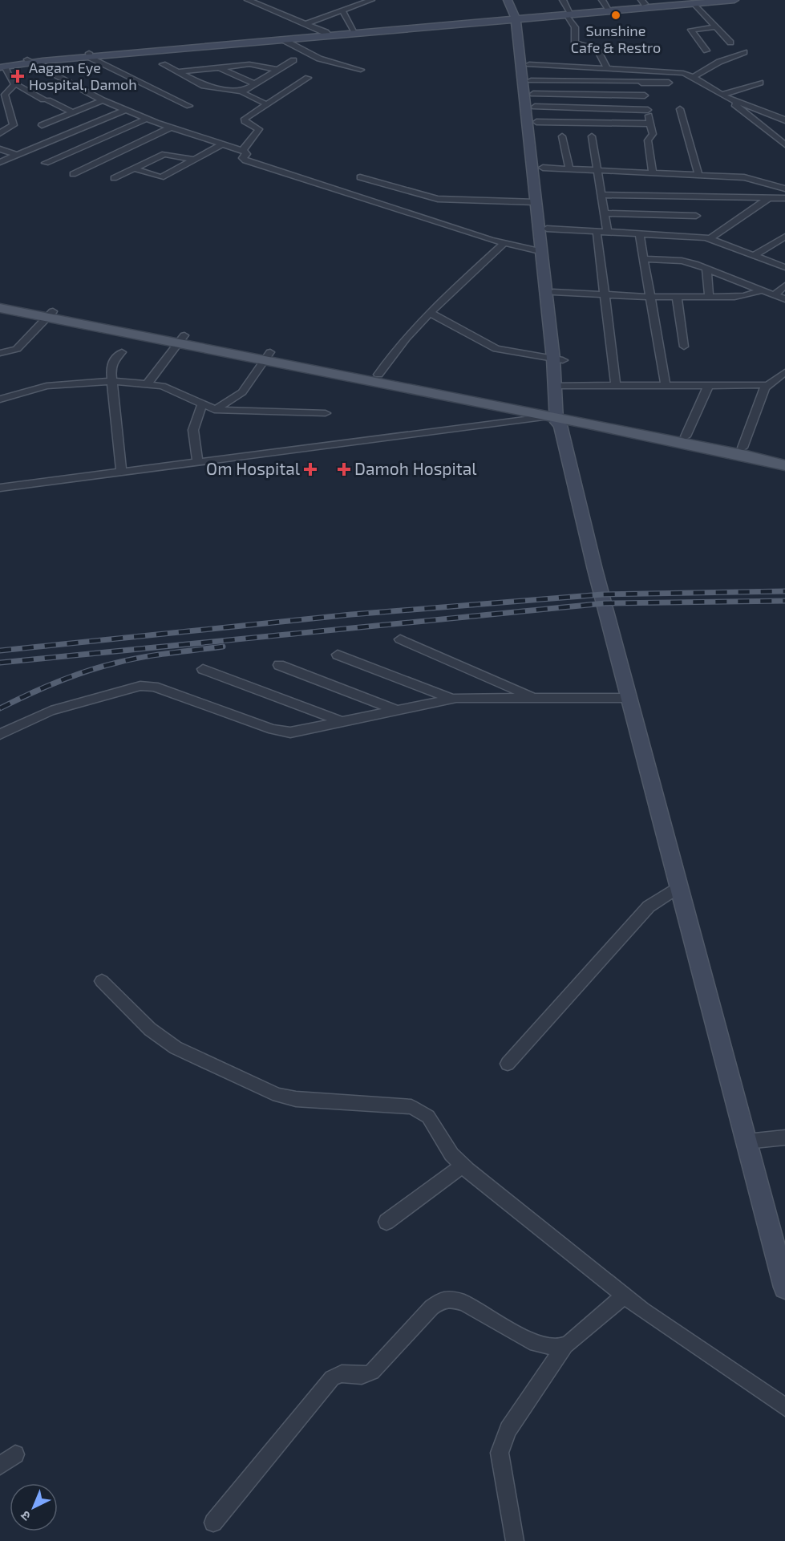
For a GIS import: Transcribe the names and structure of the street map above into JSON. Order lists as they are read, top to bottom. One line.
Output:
{"places":{"other":["Sunshine Cafe & Restro"],"health":["Aagam Eye Hospital, Damoh","Om Hospital","Damoh Hospital"]},"north":"bottom left"}
